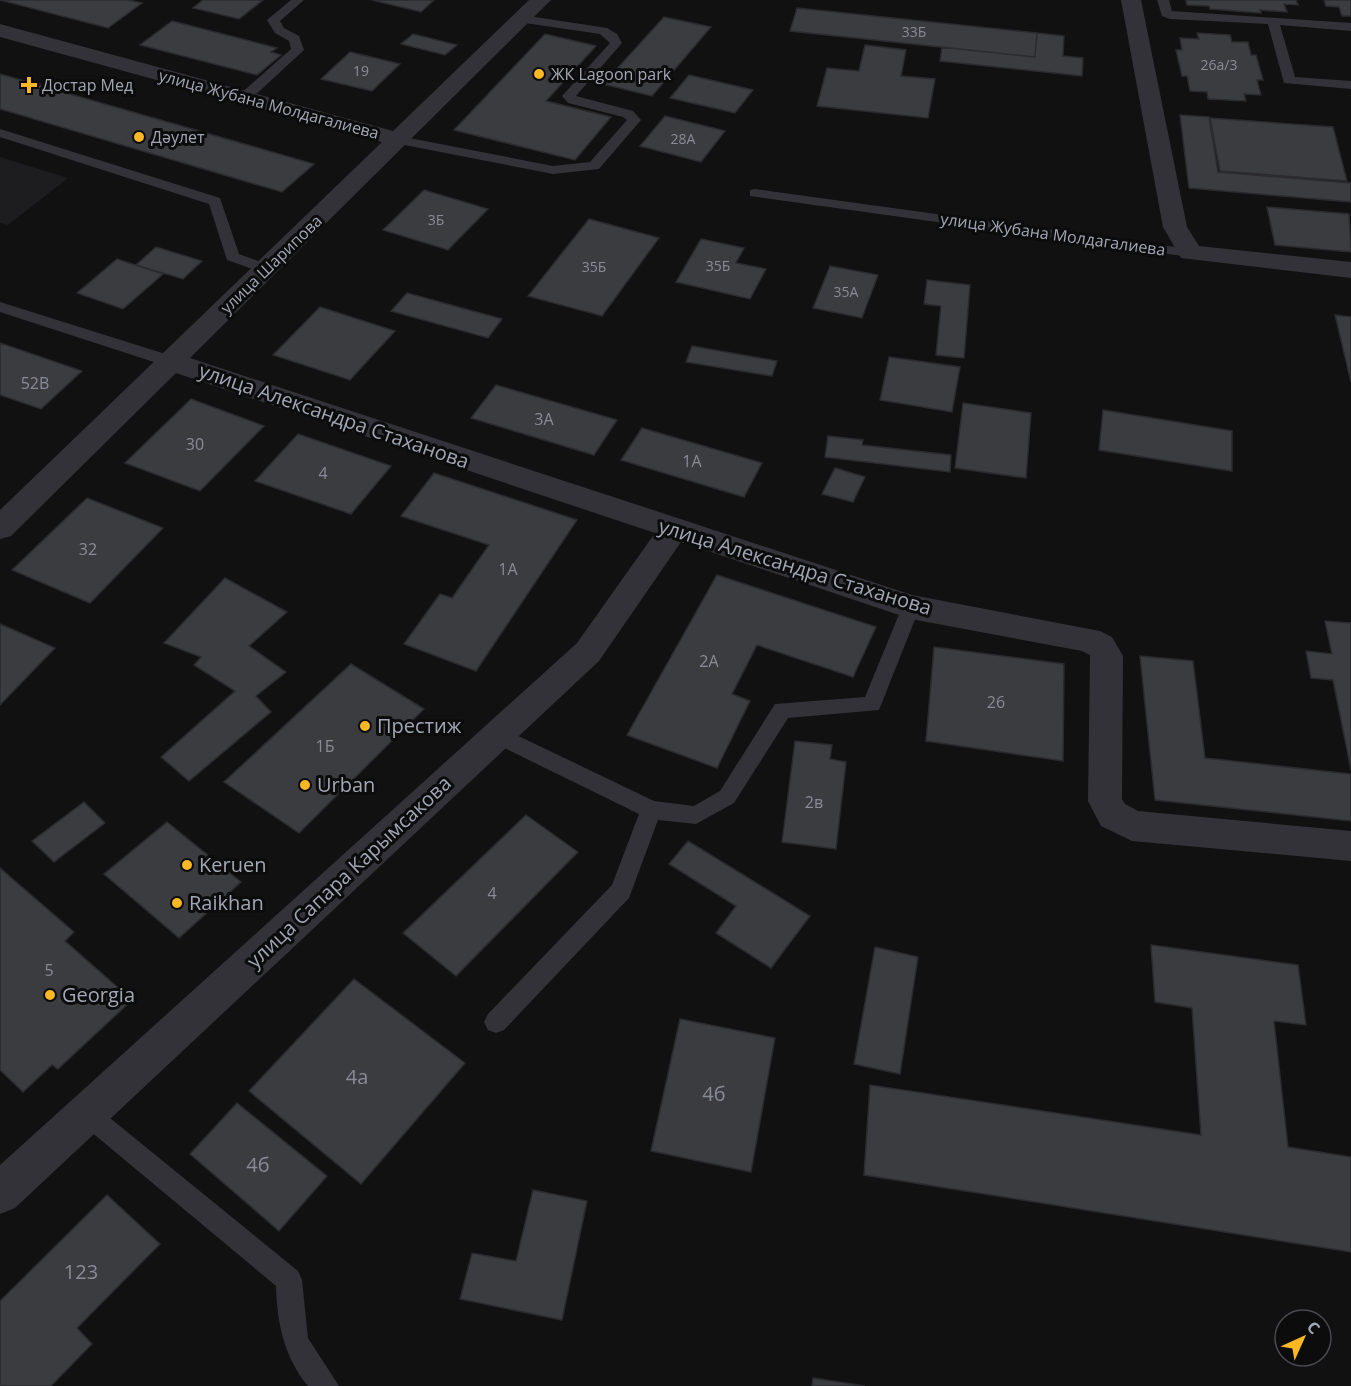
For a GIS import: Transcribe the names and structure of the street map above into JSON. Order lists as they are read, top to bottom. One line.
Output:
{"streets":{"street":["улица Жубана Молдагалиева","улица Шарипова","улица Александра Стаханова","улица Сапара Карымсакова"]},"crossings":[["улица Жубана Молдагалиева","улица Шарипова"],["улица Шарипова","улица Александра Стаханова"],["улица Александра Стаханова","улица Сапара Карымсакова"]],"places":{"other":["ЖК Lagoon park","Дәулет","Престиж","Urban","Keruen","Raikhan","Georgia"],"health":["Достар Мед"]},"house_numbers":["33Б","26а/3","19","28А","3Б","35Б","35Б","35А","52В","3А","30","1А","4","32","1А","2А","26","1Б","2в","4","5","4а","4б","4б","123"],"north":"top right"}
